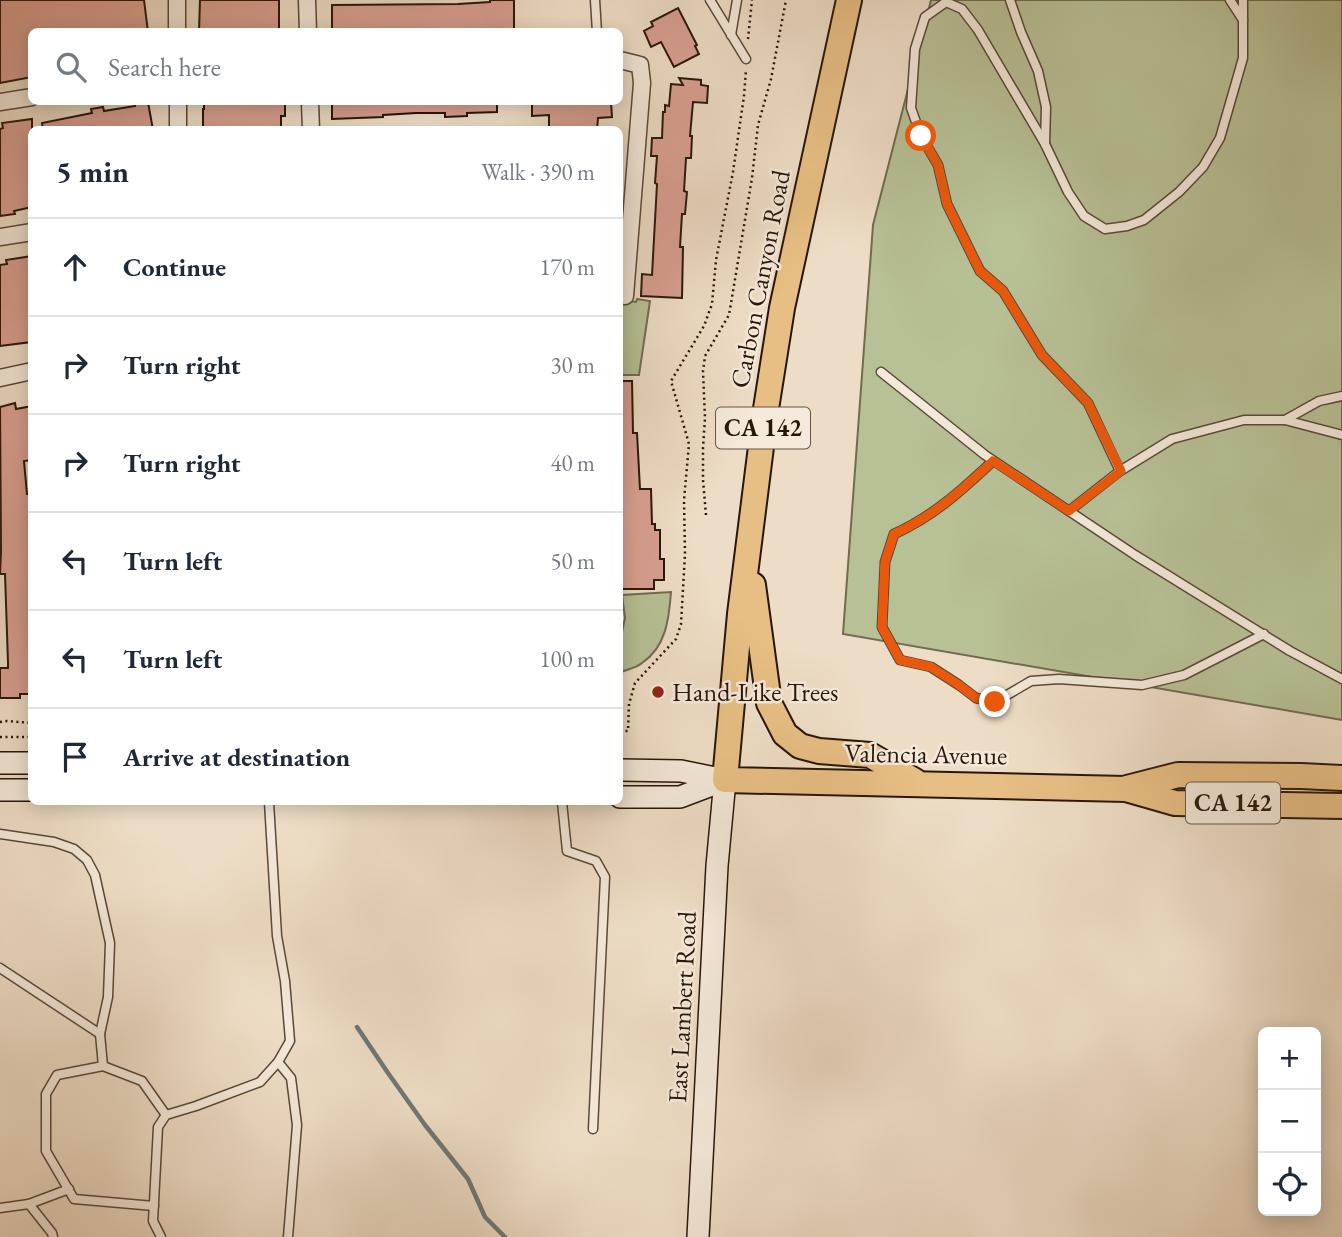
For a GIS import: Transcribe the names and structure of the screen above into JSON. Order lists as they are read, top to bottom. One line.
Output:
{"streets":{"main road":["Carbon Canyon Road","CA 142","Valencia Avenue","East Lambert Road"]},"crossings":[["Carbon Canyon Road","CA 142"],["Carbon Canyon Road","Valencia Avenue"],["Carbon Canyon Road","East Lambert Road"],["CA 142","Valencia Avenue"],["Valencia Avenue","East Lambert Road"]],"places":["Hand-Like Trees"],"page":{"search":"Search here","heading":["5 min","Walk · 390 m"],"list":[["Continue","170 m"],["Turn right","30 m"],["Turn right","40 m"],["Turn left","50 m"],["Turn left","100 m"],"Arrive at destination"],"map_buttons":["+","−"]}}
